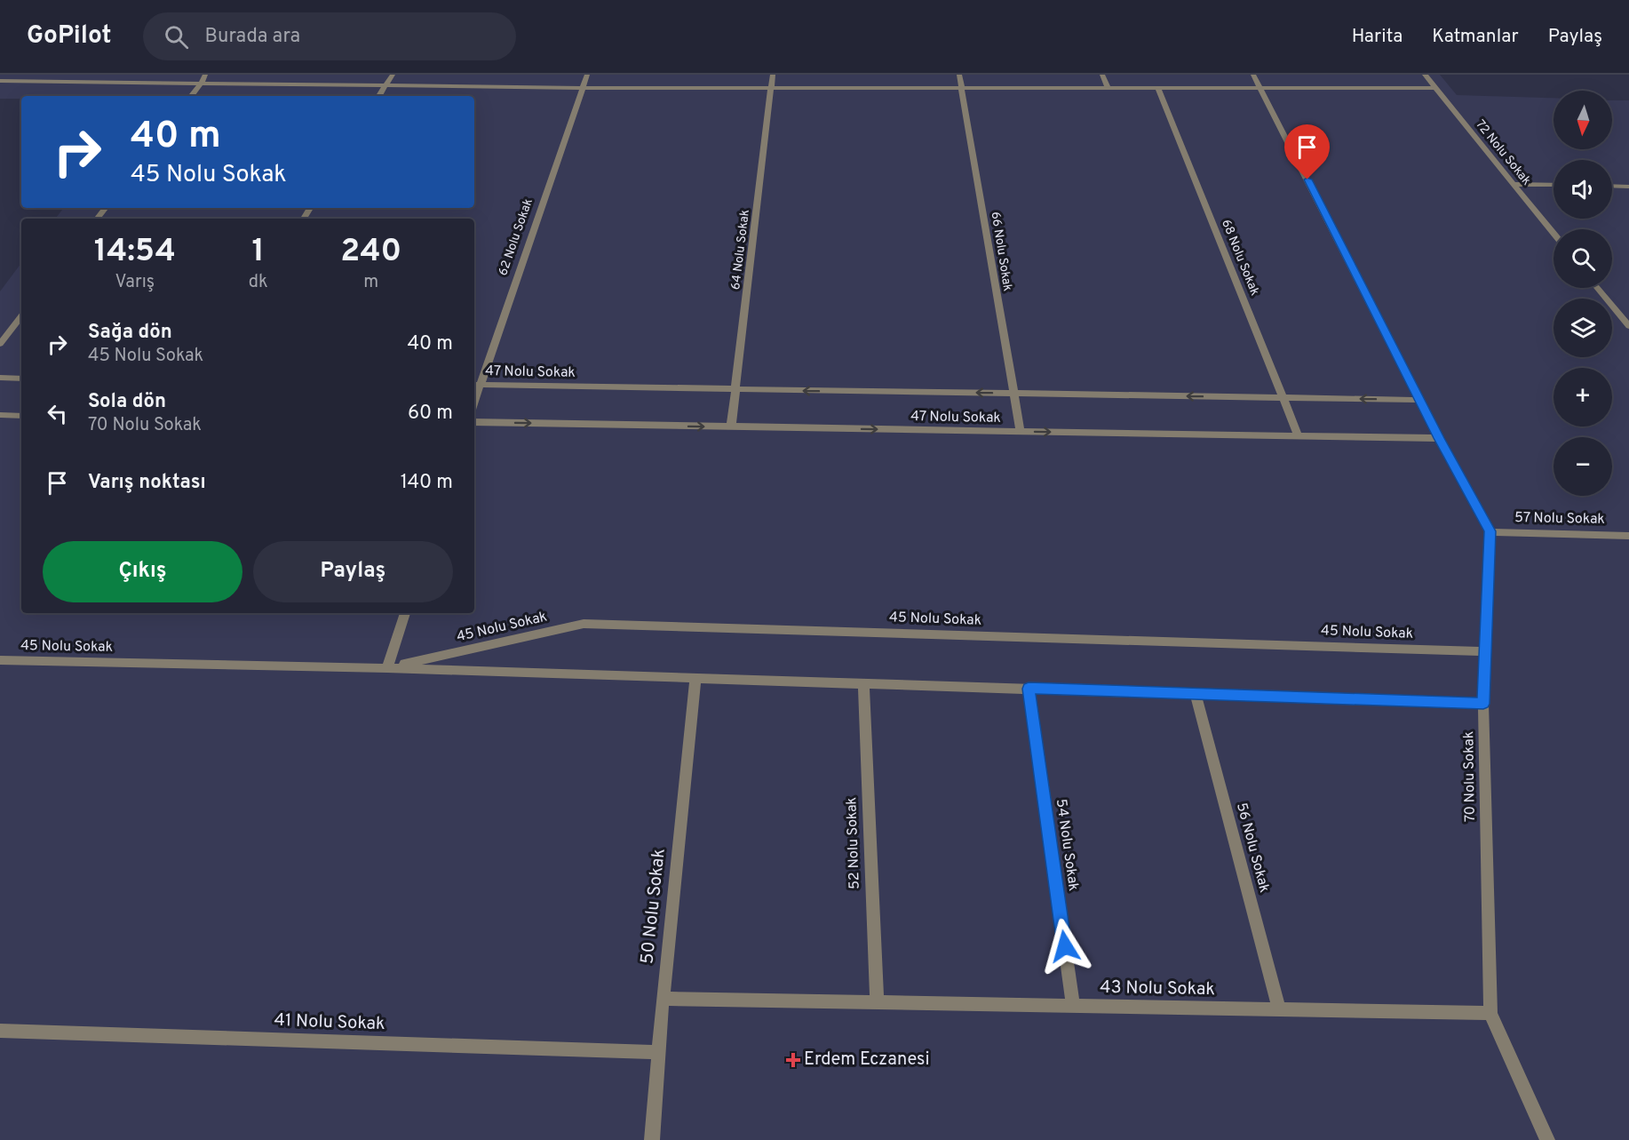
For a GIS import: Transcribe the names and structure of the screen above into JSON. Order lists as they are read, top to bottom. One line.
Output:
{"streets":{"street":["72 Nolu Sokak","62 Nolu Sokak","64 Nolu Sokak","66 Nolu Sokak","68 Nolu Sokak","47 Nolu Sokak","57 Nolu Sokak","45 Nolu Sokak","70 Nolu Sokak","52 Nolu Sokak","54 Nolu Sokak","56 Nolu Sokak","50 Nolu Sokak","43 Nolu Sokak","41 Nolu Sokak"]},"crossings":[["62 Nolu Sokak","47 Nolu Sokak"],["64 Nolu Sokak","47 Nolu Sokak"],["66 Nolu Sokak","47 Nolu Sokak"],["68 Nolu Sokak","47 Nolu Sokak"],["57 Nolu Sokak","70 Nolu Sokak"],["45 Nolu Sokak","70 Nolu Sokak"],["45 Nolu Sokak","52 Nolu Sokak"],["45 Nolu Sokak","54 Nolu Sokak"],["45 Nolu Sokak","56 Nolu Sokak"],["45 Nolu Sokak","50 Nolu Sokak"],["70 Nolu Sokak","43 Nolu Sokak"],["52 Nolu Sokak","43 Nolu Sokak"],["54 Nolu Sokak","43 Nolu Sokak"],["56 Nolu Sokak","43 Nolu Sokak"],["50 Nolu Sokak","43 Nolu Sokak"],["50 Nolu Sokak","41 Nolu Sokak"]],"places":{"health":["Erdem Eczanesi"]},"north":"bottom","page":{"header":"GoPilot","search":"Burada ara","nav":["Harita","Katmanlar","Paylaş"],"map_buttons":["+","−"],"turn":["40 m","45 Nolu Sokak"],"eta":["14:54","Varış","1","dk","240","m"],"list":[{"name":"Sağa dön","note":"45 Nolu Sokak","value":"40 m"},{"name":"Sola dön","note":"70 Nolu Sokak","value":"60 m"},{"name":"Varış noktası","value":"140 m"}],"buttons":["Çıkış","Paylaş"]}}
